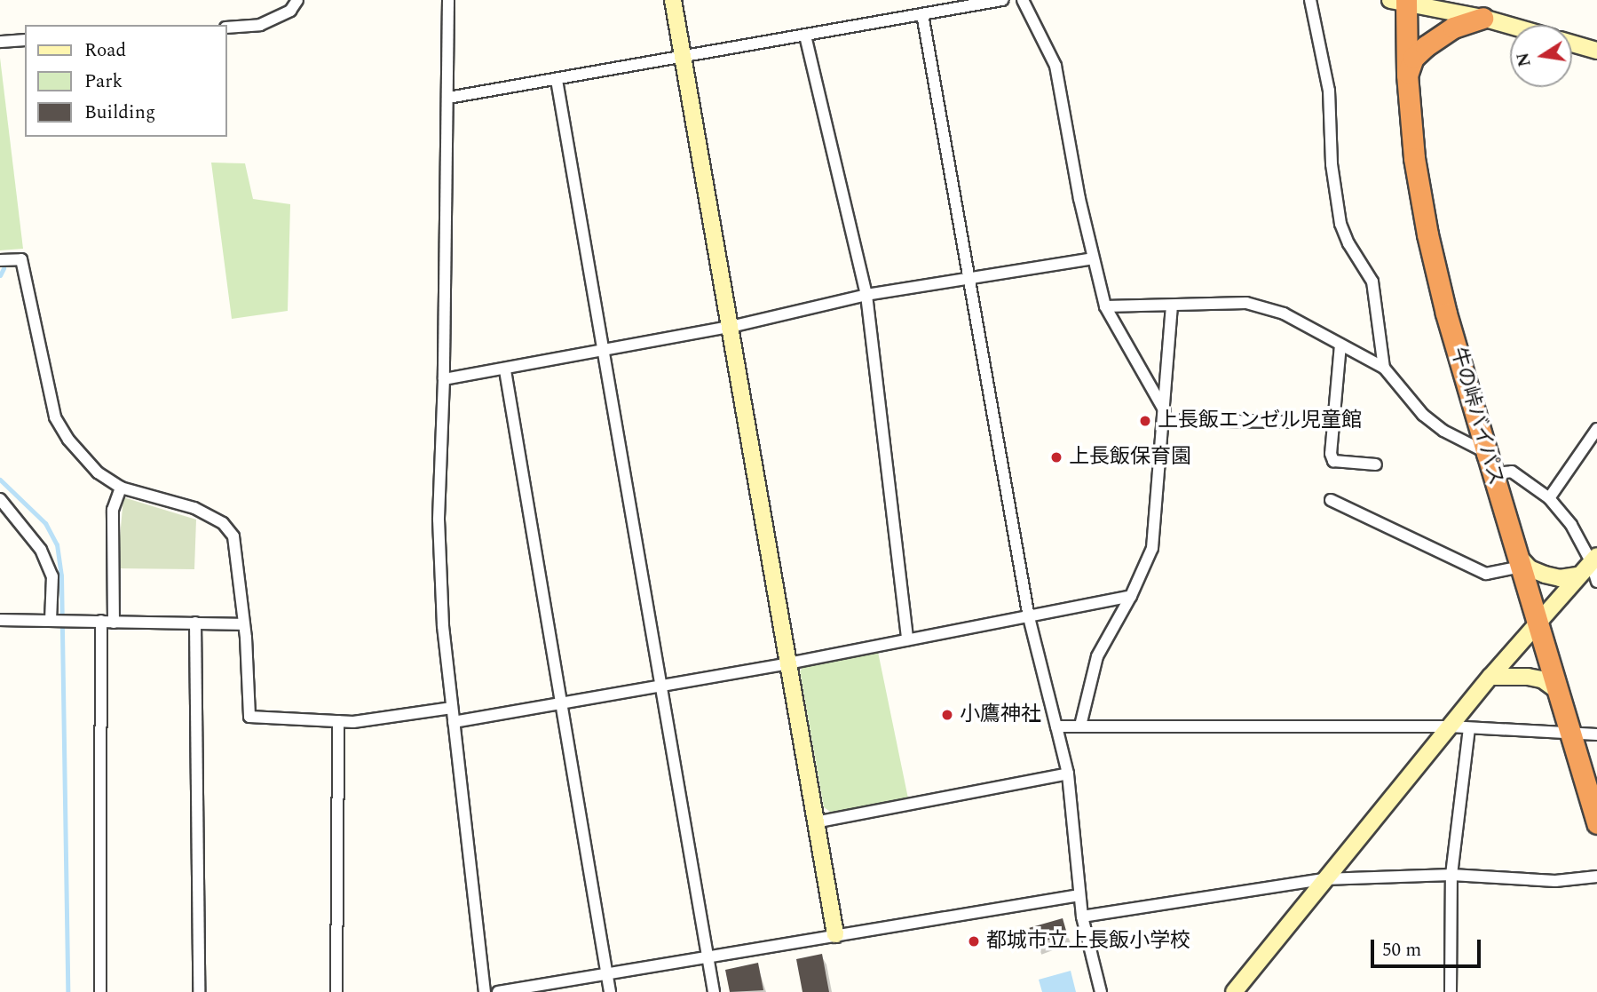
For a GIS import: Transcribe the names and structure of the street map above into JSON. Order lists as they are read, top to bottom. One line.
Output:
{"streets":{"highway":["牛の峠バイパス"]},"places":["上長飯エンゼル児童館","上長飯保育園","小鷹神社","都城市立上長飯小学校"],"legend":["Road","Park","Building"],"scale_bar":"50 m","north":"left"}
